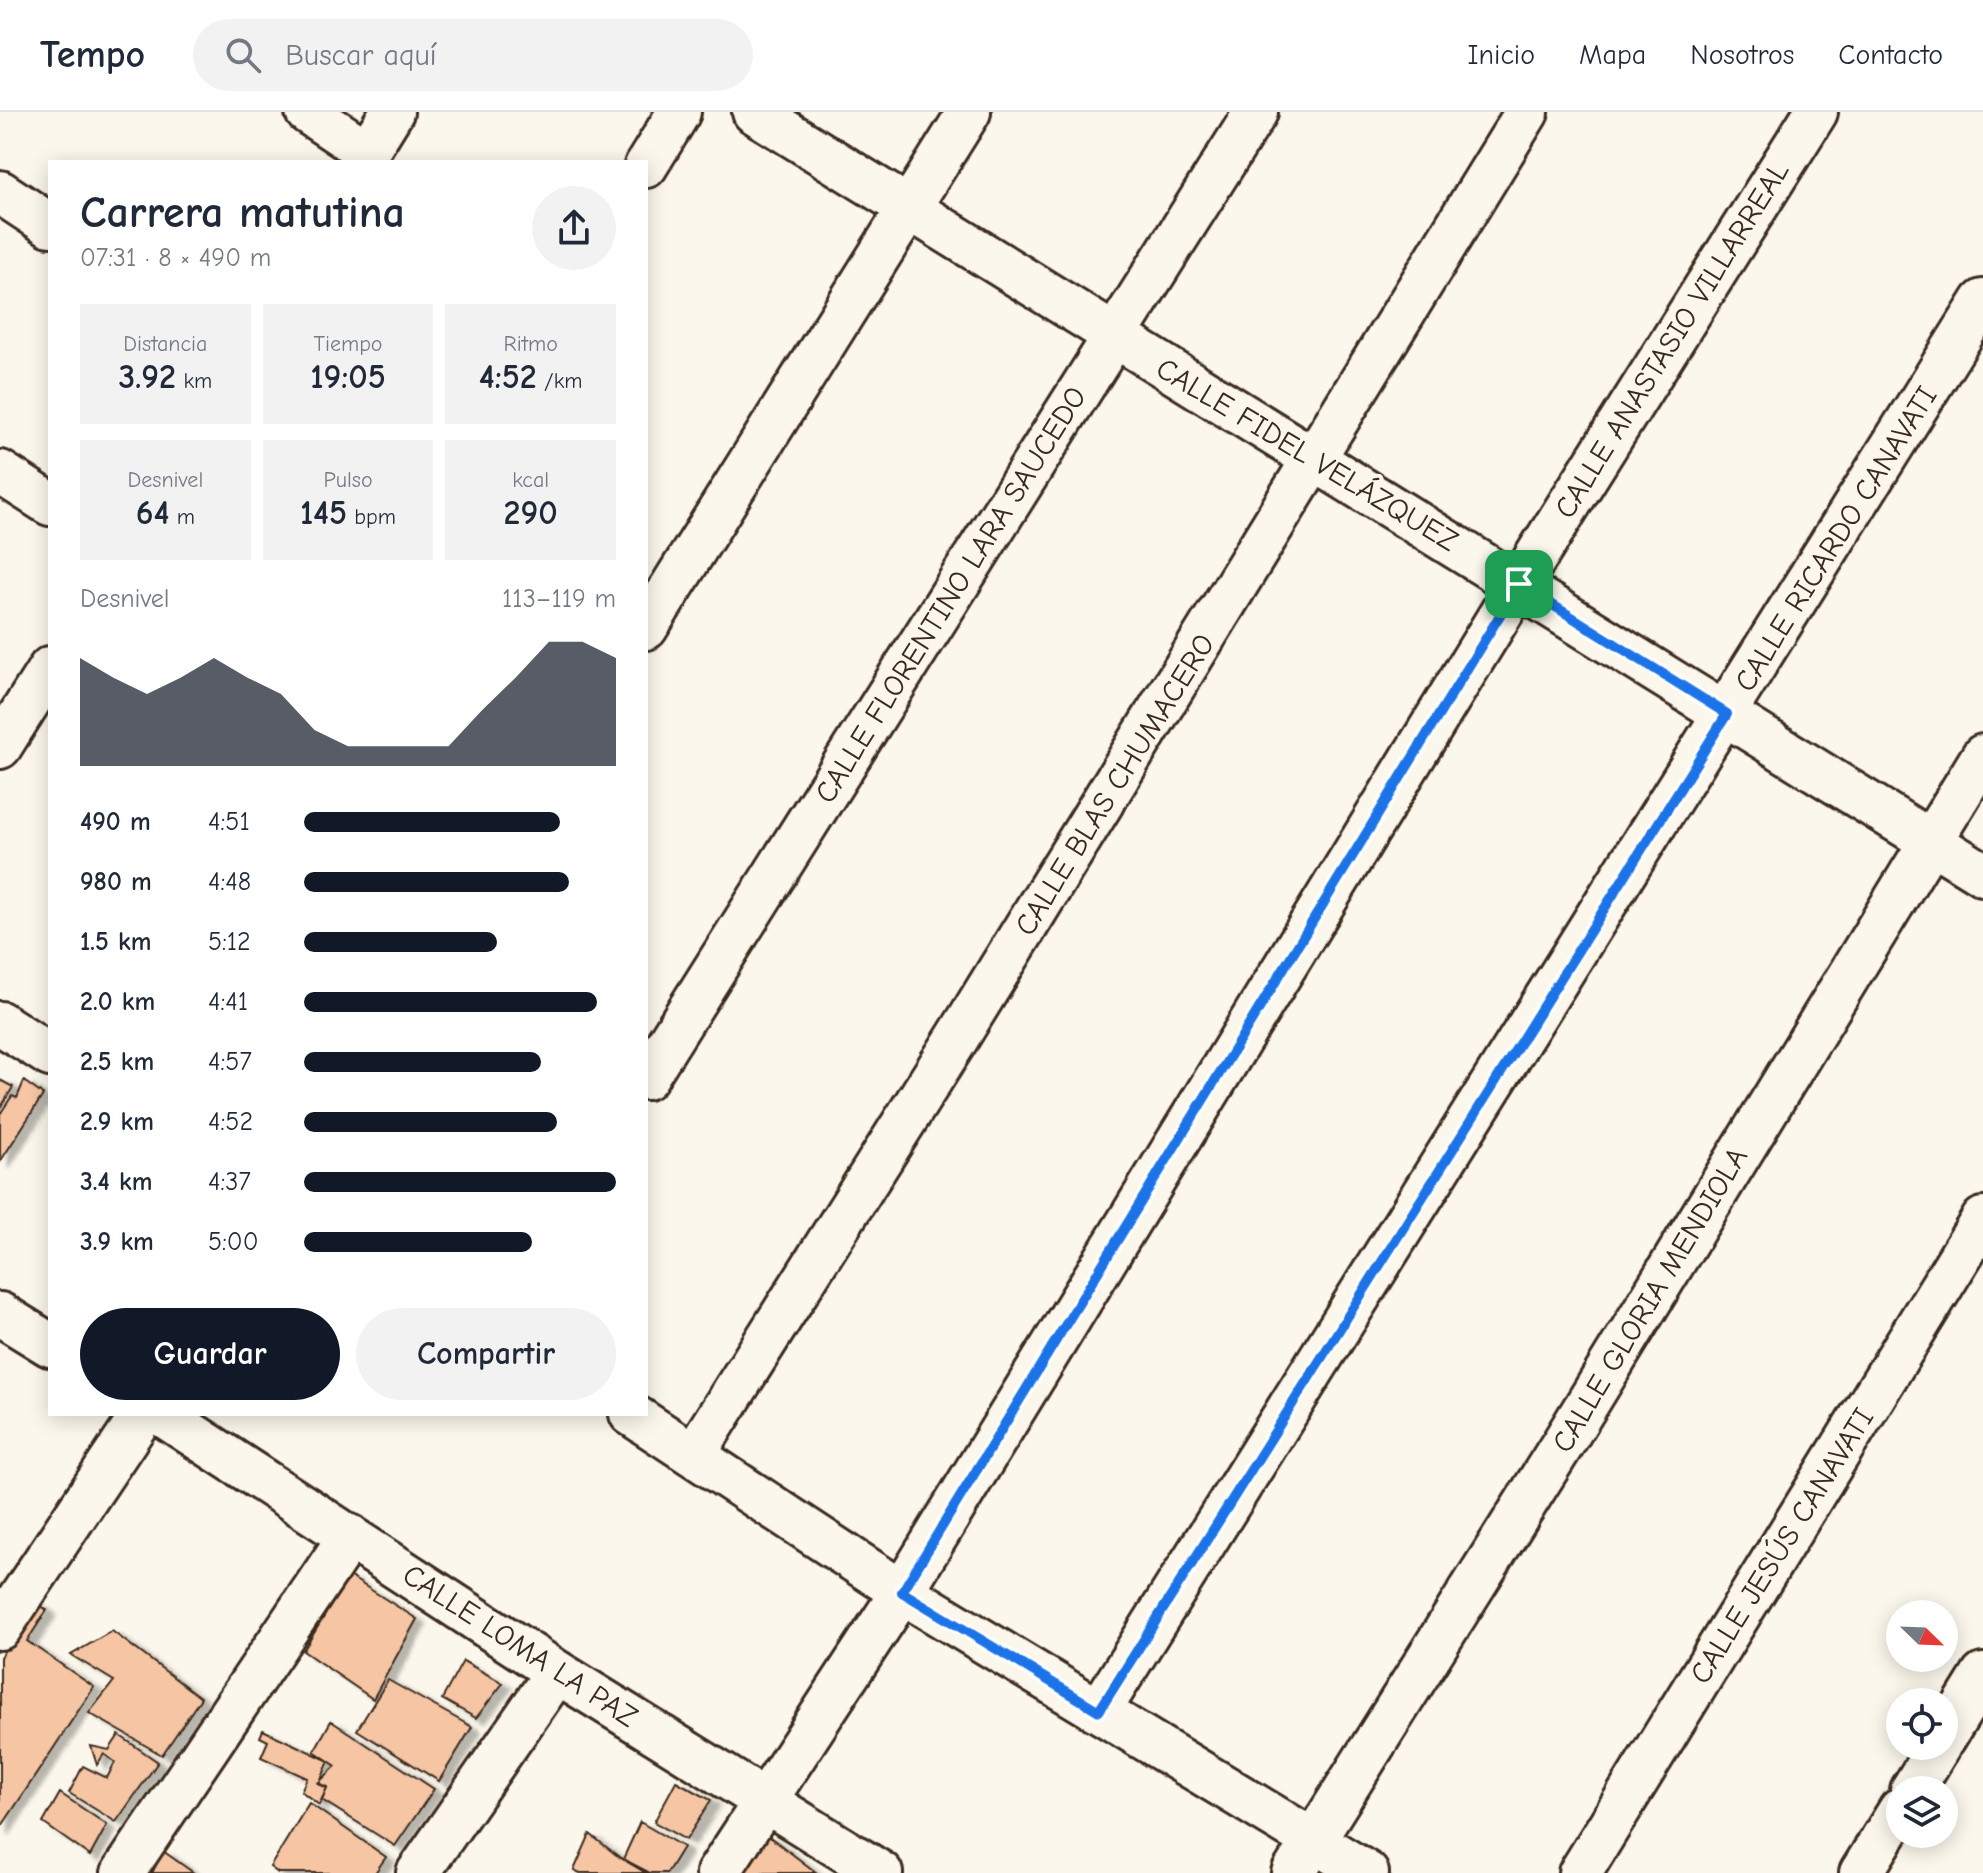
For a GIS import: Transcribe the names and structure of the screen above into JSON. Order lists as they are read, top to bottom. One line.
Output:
{"streets":{"street":["CALLE ANASTASIO VILLARREAL","CALLE FIDEL VELÁZQUEZ","CALLE RICARDO CANAVATI","CALLE FLORENTINO LARA SAUCEDO","CALLE BLAS CHUMACERO","CALLE GLORIA MENDIOLA","CALLE JESÚS CANAVATI","CALLE LOMA LA PAZ"]},"crossings":[["CALLE ANASTASIO VILLARREAL","CALLE FIDEL VELÁZQUEZ"],["CALLE ANASTASIO VILLARREAL","CALLE LOMA LA PAZ"],["CALLE FIDEL VELÁZQUEZ","CALLE RICARDO CANAVATI"],["CALLE FIDEL VELÁZQUEZ","CALLE FLORENTINO LARA SAUCEDO"],["CALLE FIDEL VELÁZQUEZ","CALLE BLAS CHUMACERO"],["CALLE FIDEL VELÁZQUEZ","CALLE GLORIA MENDIOLA"]],"north":"bottom right","page":{"header":"Tempo","search":"Buscar aquí","nav":["Inicio","Mapa","Nosotros","Contacto"],"heading":["Carrera matutina","07:31 · 8 × 490 m"],"stats":[["Distancia","3.92 km"],["Tiempo","19:05"],["Ritmo","4:52 /km"],["Desnivel","64 m"],["Pulso","145 bpm"],["kcal","290"]],"chart":["Desnivel","113–119 m"],"list":[{"name":"490 m","note":"4:51"},{"name":"980 m","note":"4:48"},{"name":"1.5 km","note":"5:12"},{"name":"2.0 km","note":"4:41"},{"name":"2.5 km","note":"4:57"},{"name":"2.9 km","note":"4:52"},{"name":"3.4 km","note":"4:37"},{"name":"3.9 km","note":"5:00"}],"buttons":["Guardar","Compartir"]}}
